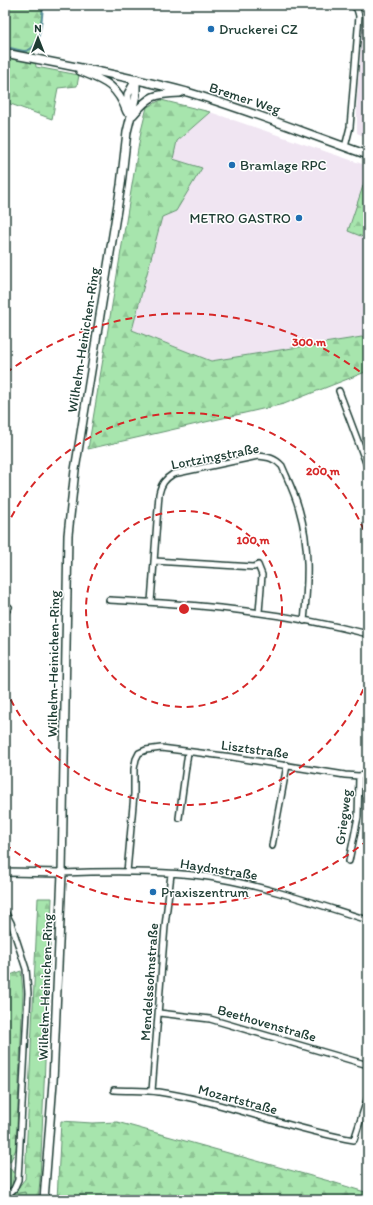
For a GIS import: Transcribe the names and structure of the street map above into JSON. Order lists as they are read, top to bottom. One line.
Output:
{"streets":{"main road":["Bremer Weg","Wilhelm-Heinichen-Ring"],"street":["Lortzingstraße","Lisztstraße","Griegweg","Haydnstraße","Mendelssohnstraße","Beethovenstraße","Mozartstraße"]},"crossings":[["Bremer Weg","Wilhelm-Heinichen-Ring"],["Wilhelm-Heinichen-Ring","Haydnstraße"],["Lisztstraße","Griegweg"],["Lisztstraße","Haydnstraße"],["Haydnstraße","Mendelssohnstraße"],["Mendelssohnstraße","Beethovenstraße"],["Mendelssohnstraße","Mozartstraße"]],"places":["Druckerei CZ","Bramlage RPC","METRO GASTRO","Praxiszentrum"],"north":"top","rings":["300 m","200 m","100 m"]}
